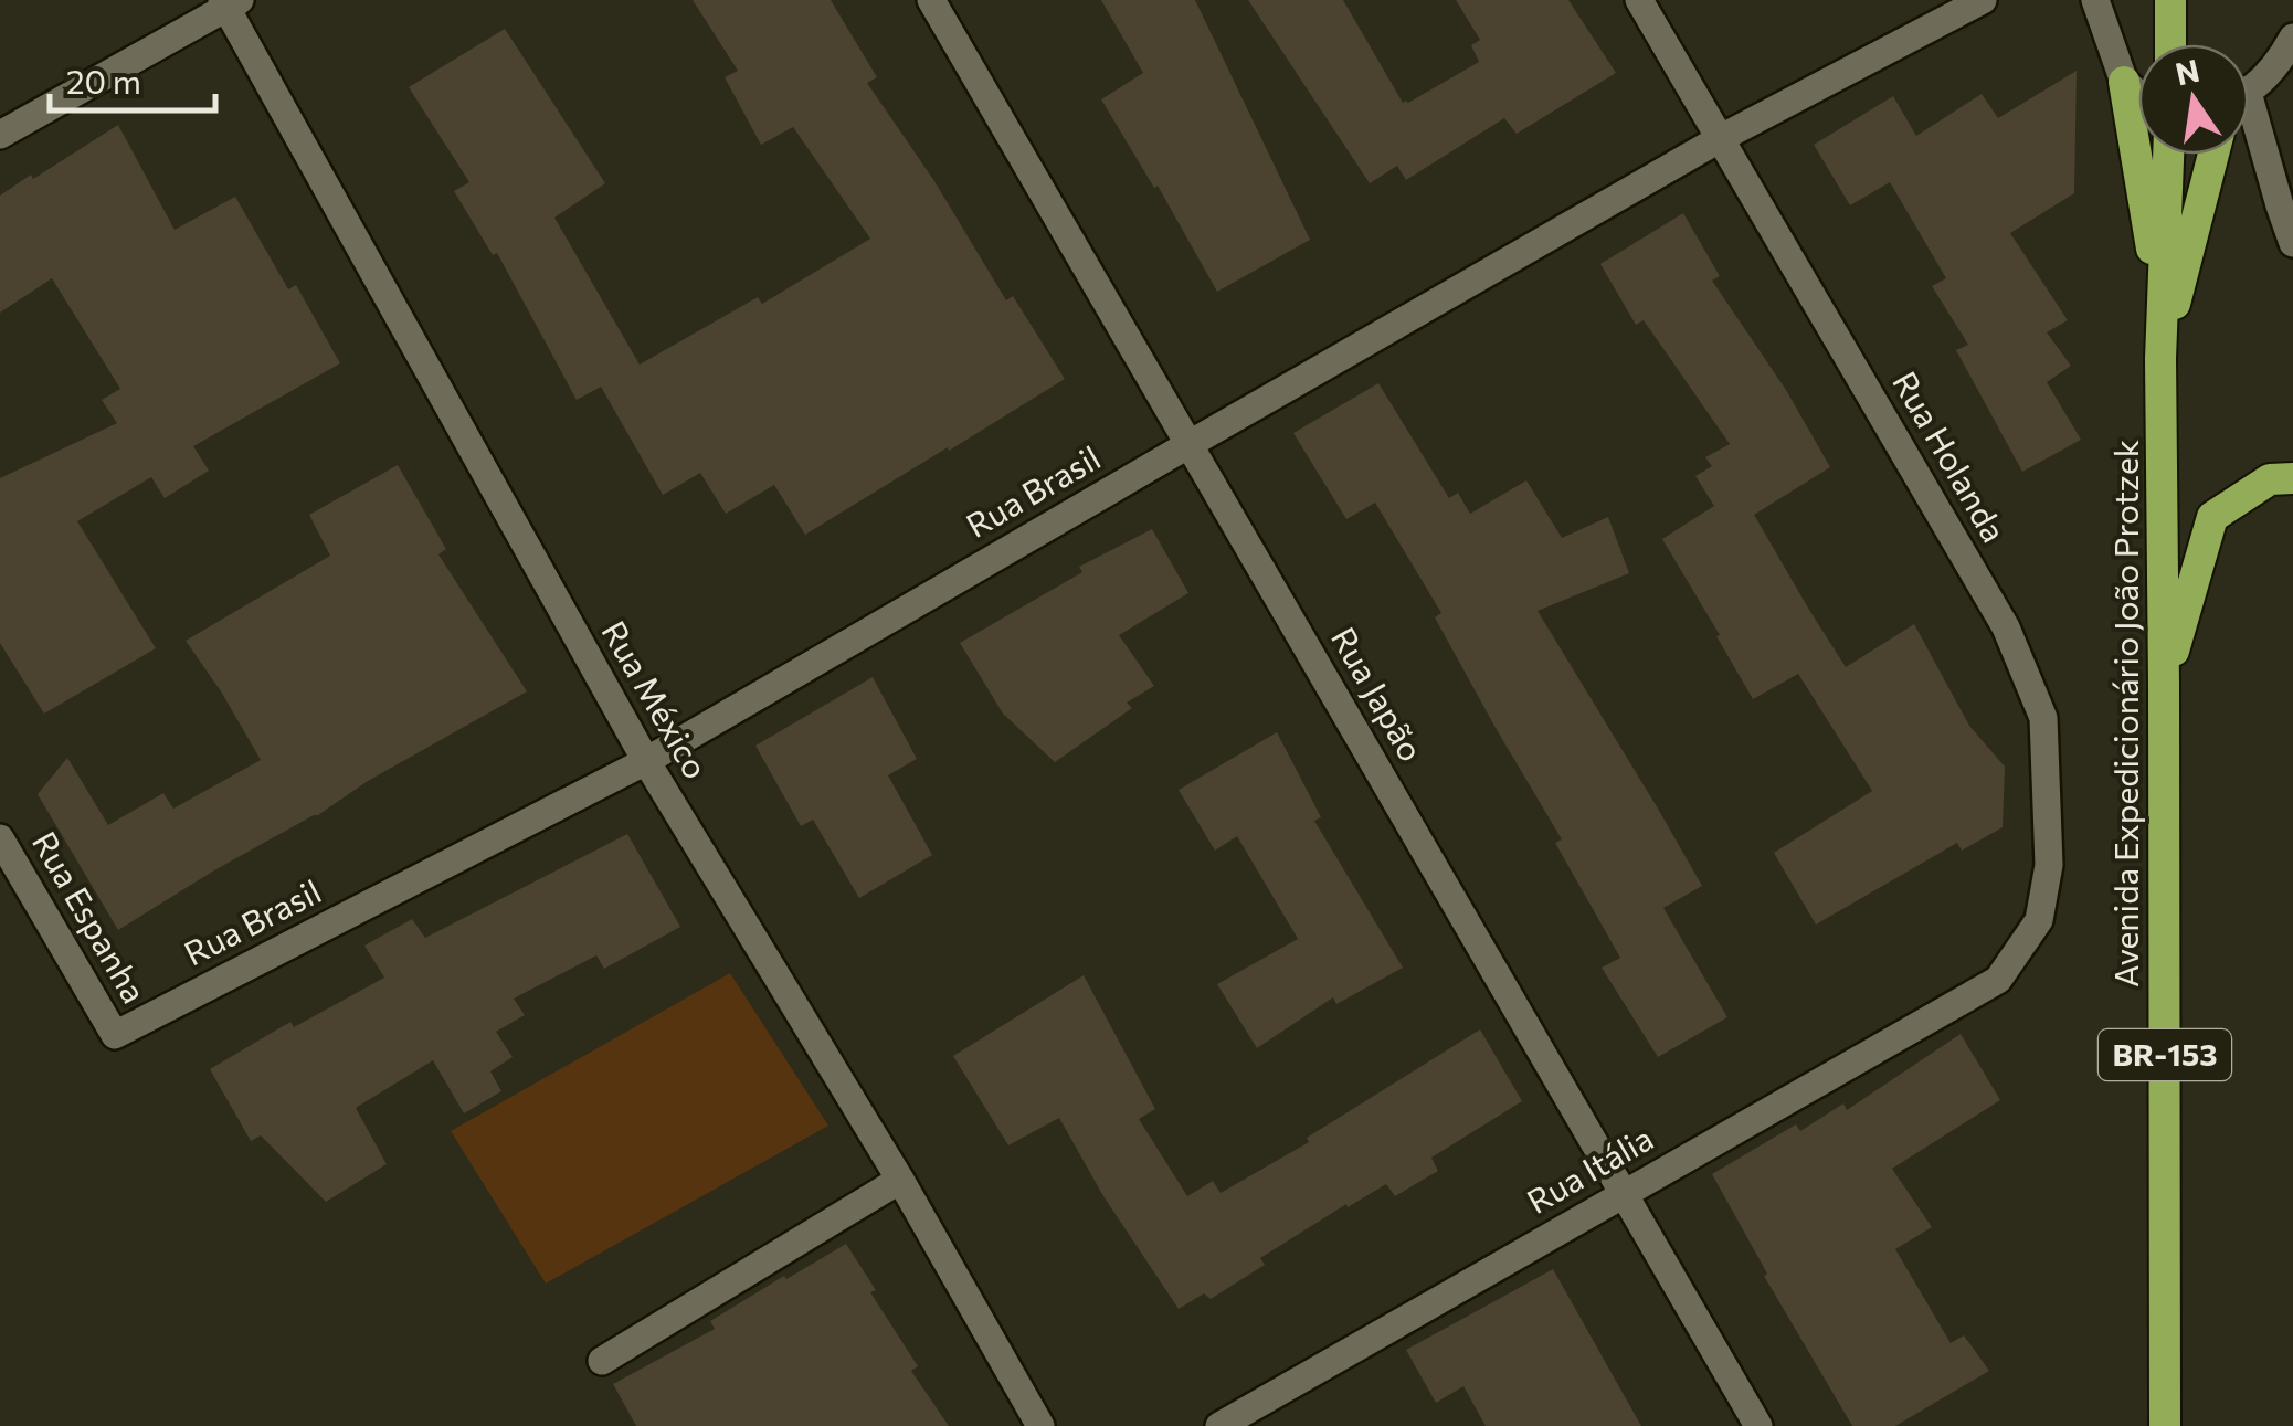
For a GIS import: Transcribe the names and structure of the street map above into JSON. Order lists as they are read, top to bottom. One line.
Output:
{"streets":{"highway":["Avenida Expedicionário João Protzek","BR-153"],"street":["Rua Holanda","Rua Brasil","Rua Japão","Rua México","Rua Espanha","Rua Itália"]},"crossings":[["Rua Holanda","Rua Brasil"],["Rua Holanda","Rua Itália"],["Rua Brasil","Rua Japão"],["Rua Brasil","Rua México"],["Rua Brasil","Rua Espanha"],["Rua Japão","Rua Itália"]],"scale_bar":"20 m","north":"top"}
